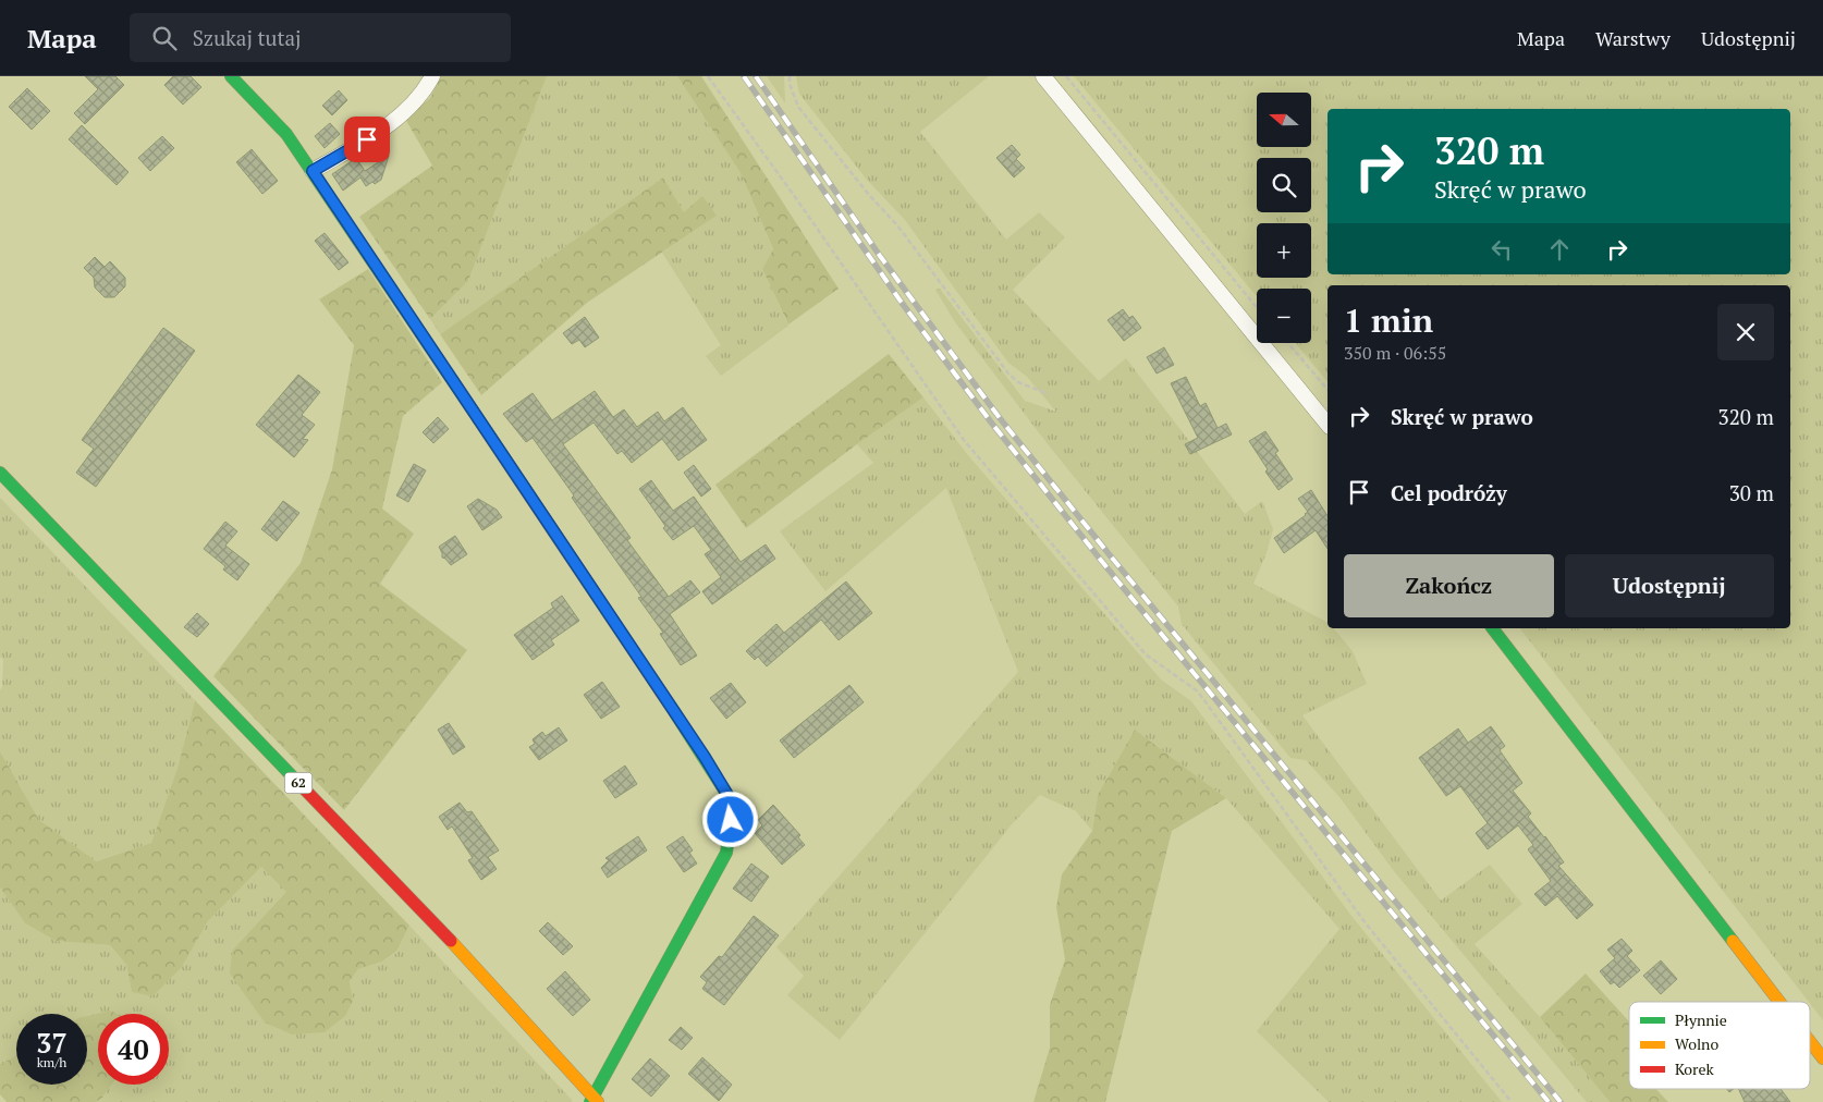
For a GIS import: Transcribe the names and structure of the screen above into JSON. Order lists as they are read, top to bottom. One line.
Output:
{"streets":{"street":["62"]},"legend":["Płynnie","Wolno","Korek"],"north":"left","page":{"header":"Mapa","search":"Szukaj tutaj","nav":["Mapa","Warstwy","Udostępnij"],"map_buttons":["+","−"],"turn":["320 m","Skręć w prawo"],"heading":["1 min","350 m · 06:55"],"list":[{"name":"Skręć w prawo","value":"320 m"},{"name":"Cel podróży","value":"30 m"}],"buttons":["Zakończ","Udostępnij"],"speed":"37 km/h","limit":"40"}}
